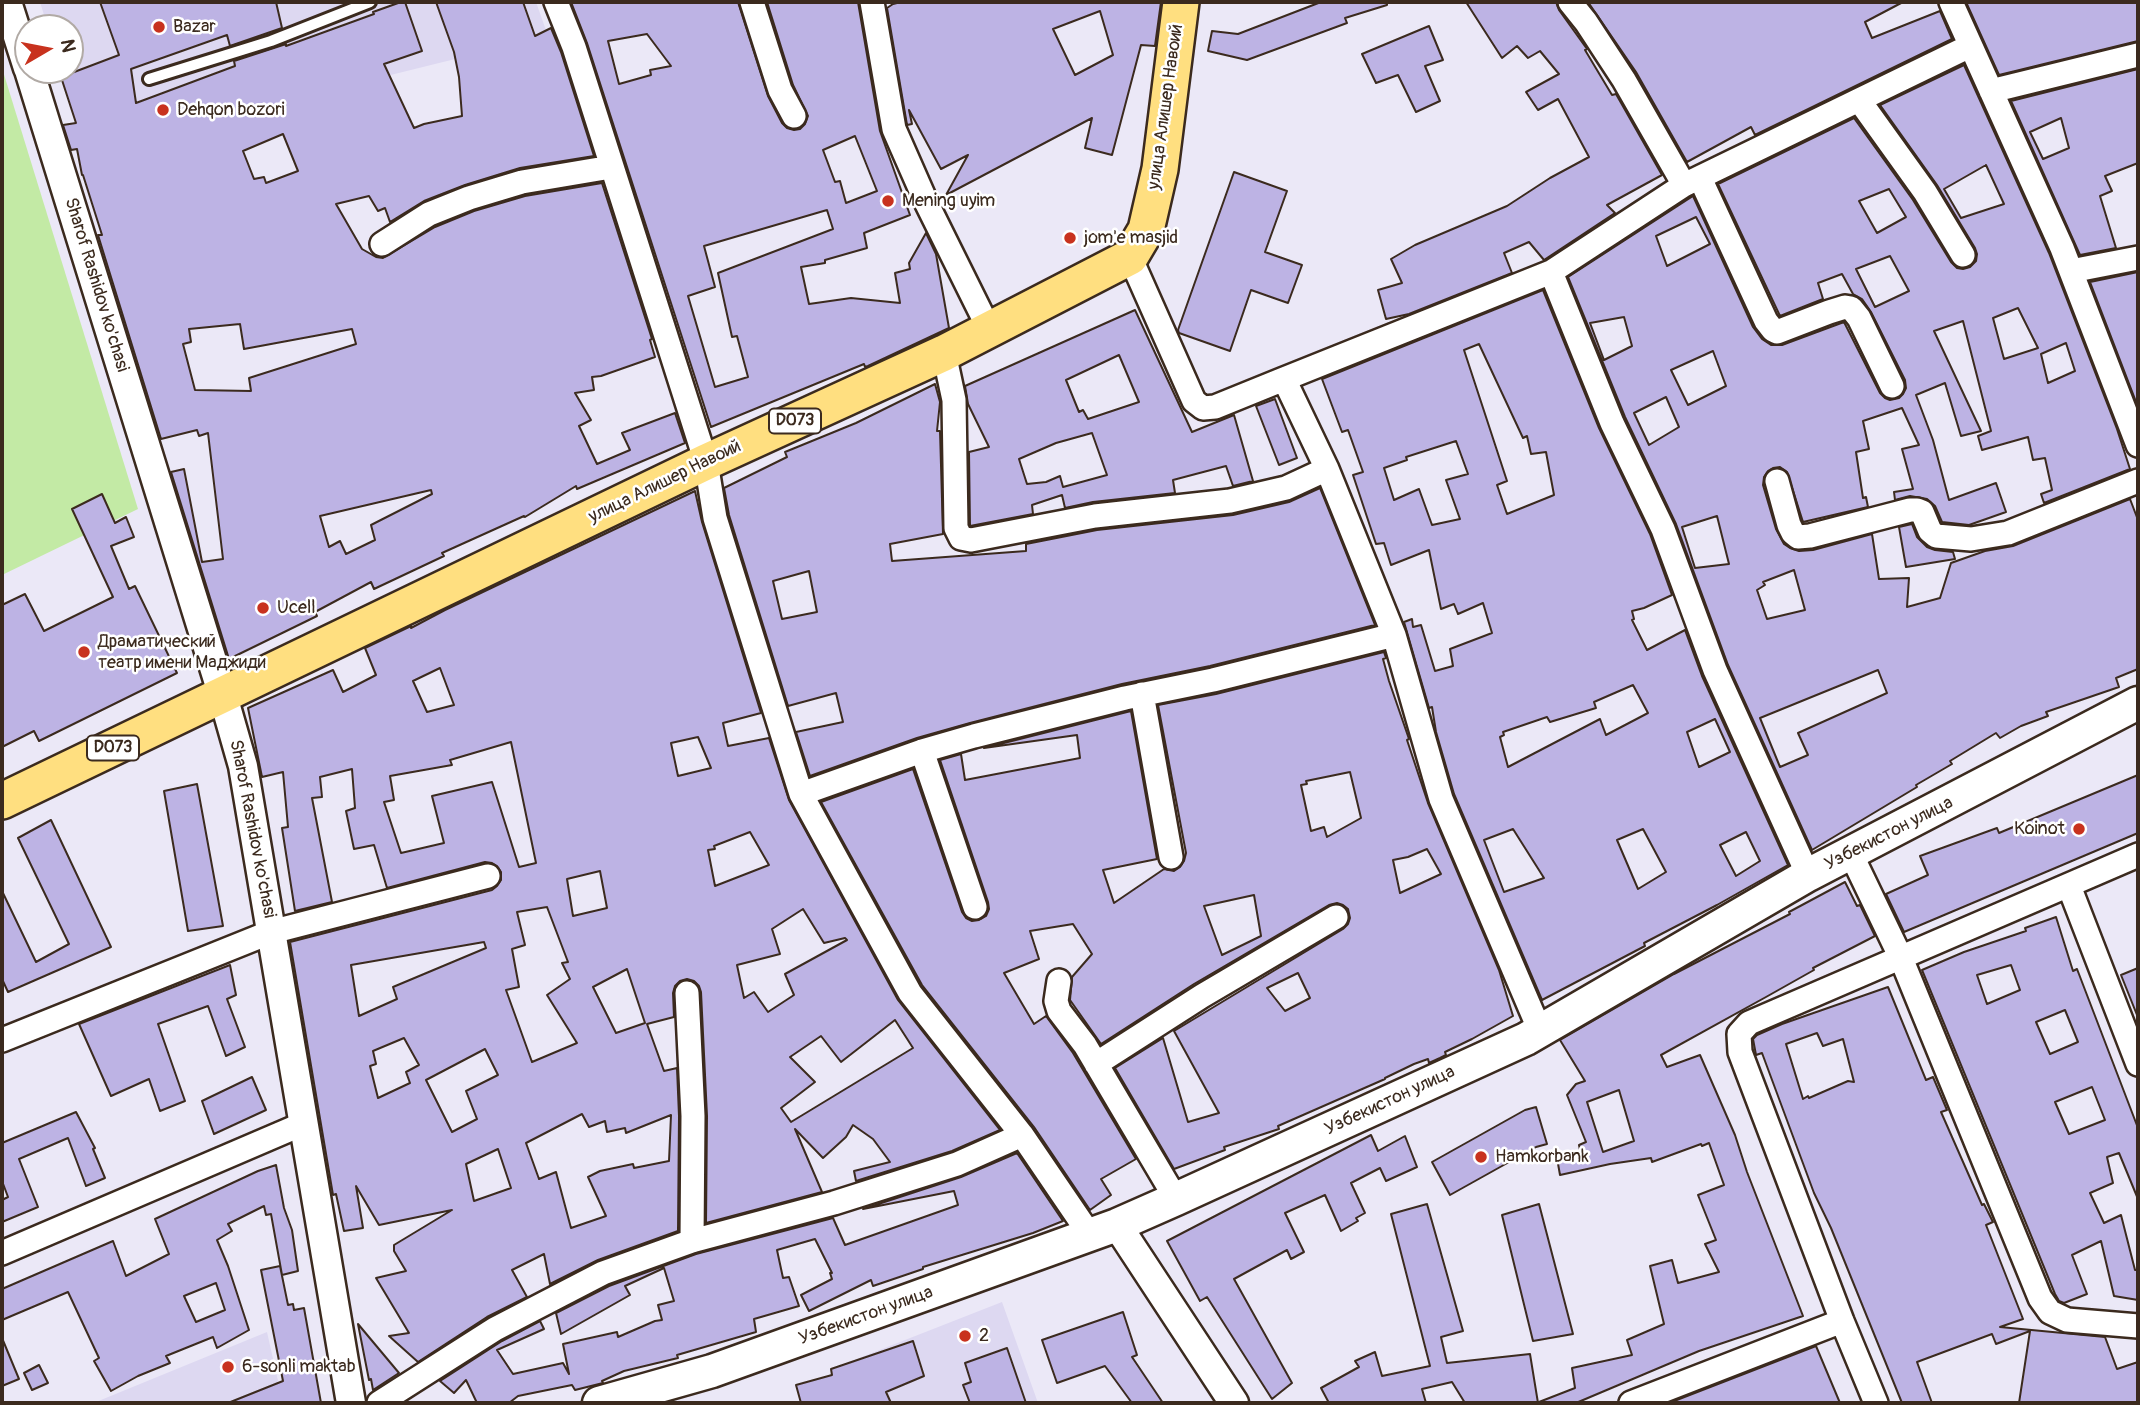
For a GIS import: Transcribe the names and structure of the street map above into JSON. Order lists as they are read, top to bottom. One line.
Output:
{"streets":{"main road":["улица Алишер Навоий","D073","Узбекистон улица"],"street":["Sharof Rashidov ko'chasi"]},"crossings":[["улица Алишер Навоий","Sharof Rashidov ko'chasi"]],"places":["Bazar","Dehqon bozori","Mening uyim","jom'e masjid","Ucell","Драматический театр имени Маджиди","Koinot","Hamkorbank","2","6-sonli maktab"],"north":"right"}
